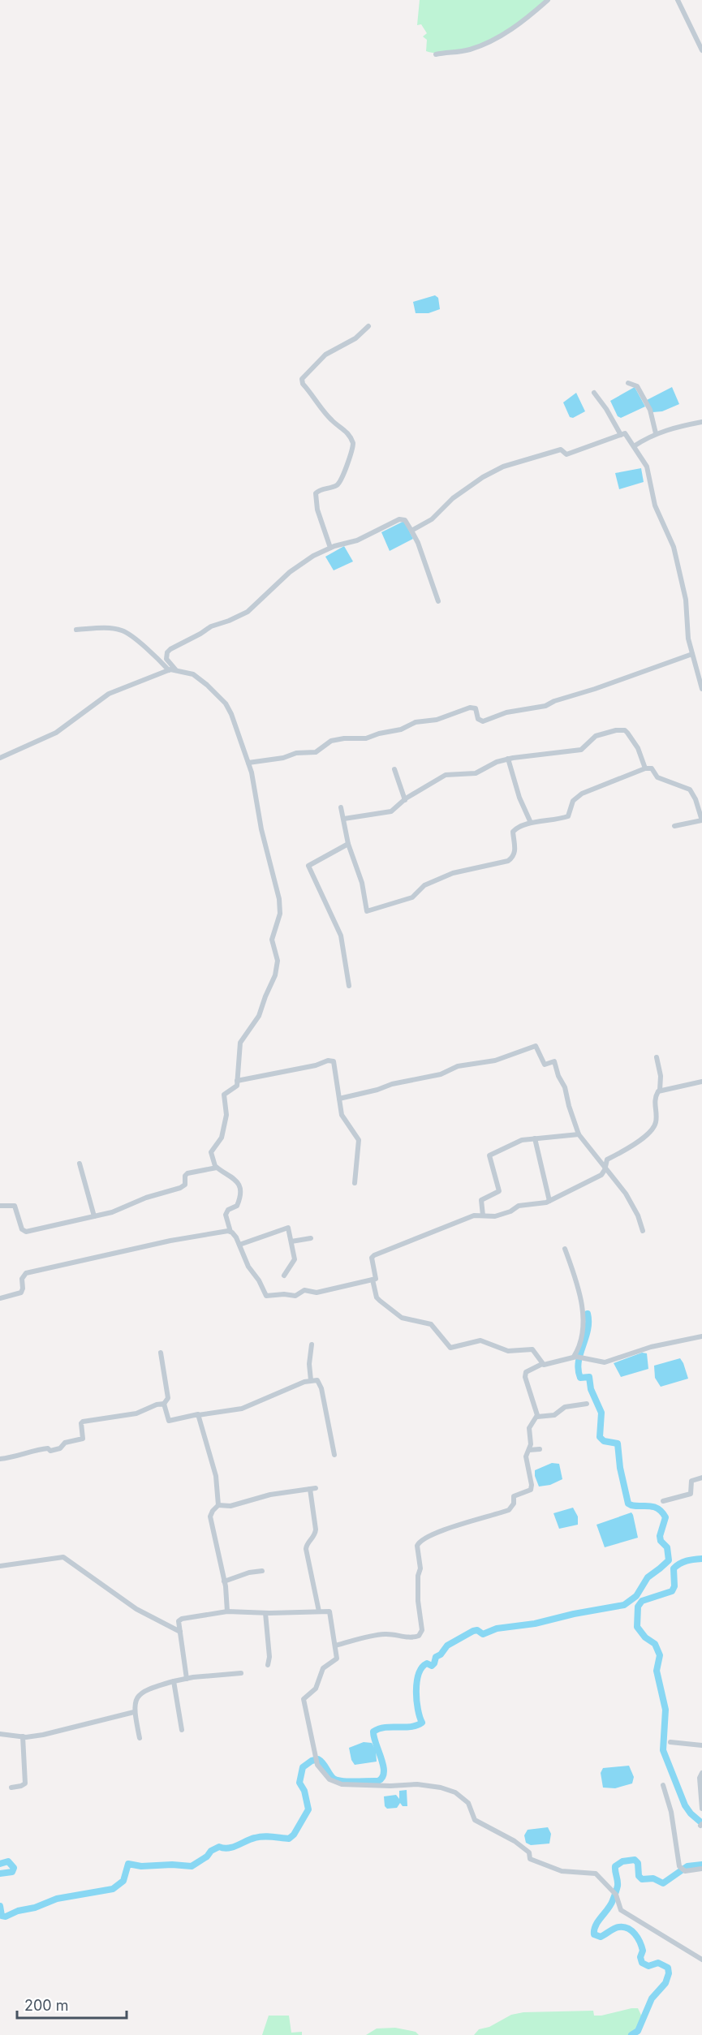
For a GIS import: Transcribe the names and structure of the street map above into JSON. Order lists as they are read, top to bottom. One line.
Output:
{"scale_bar":"200 m"}
